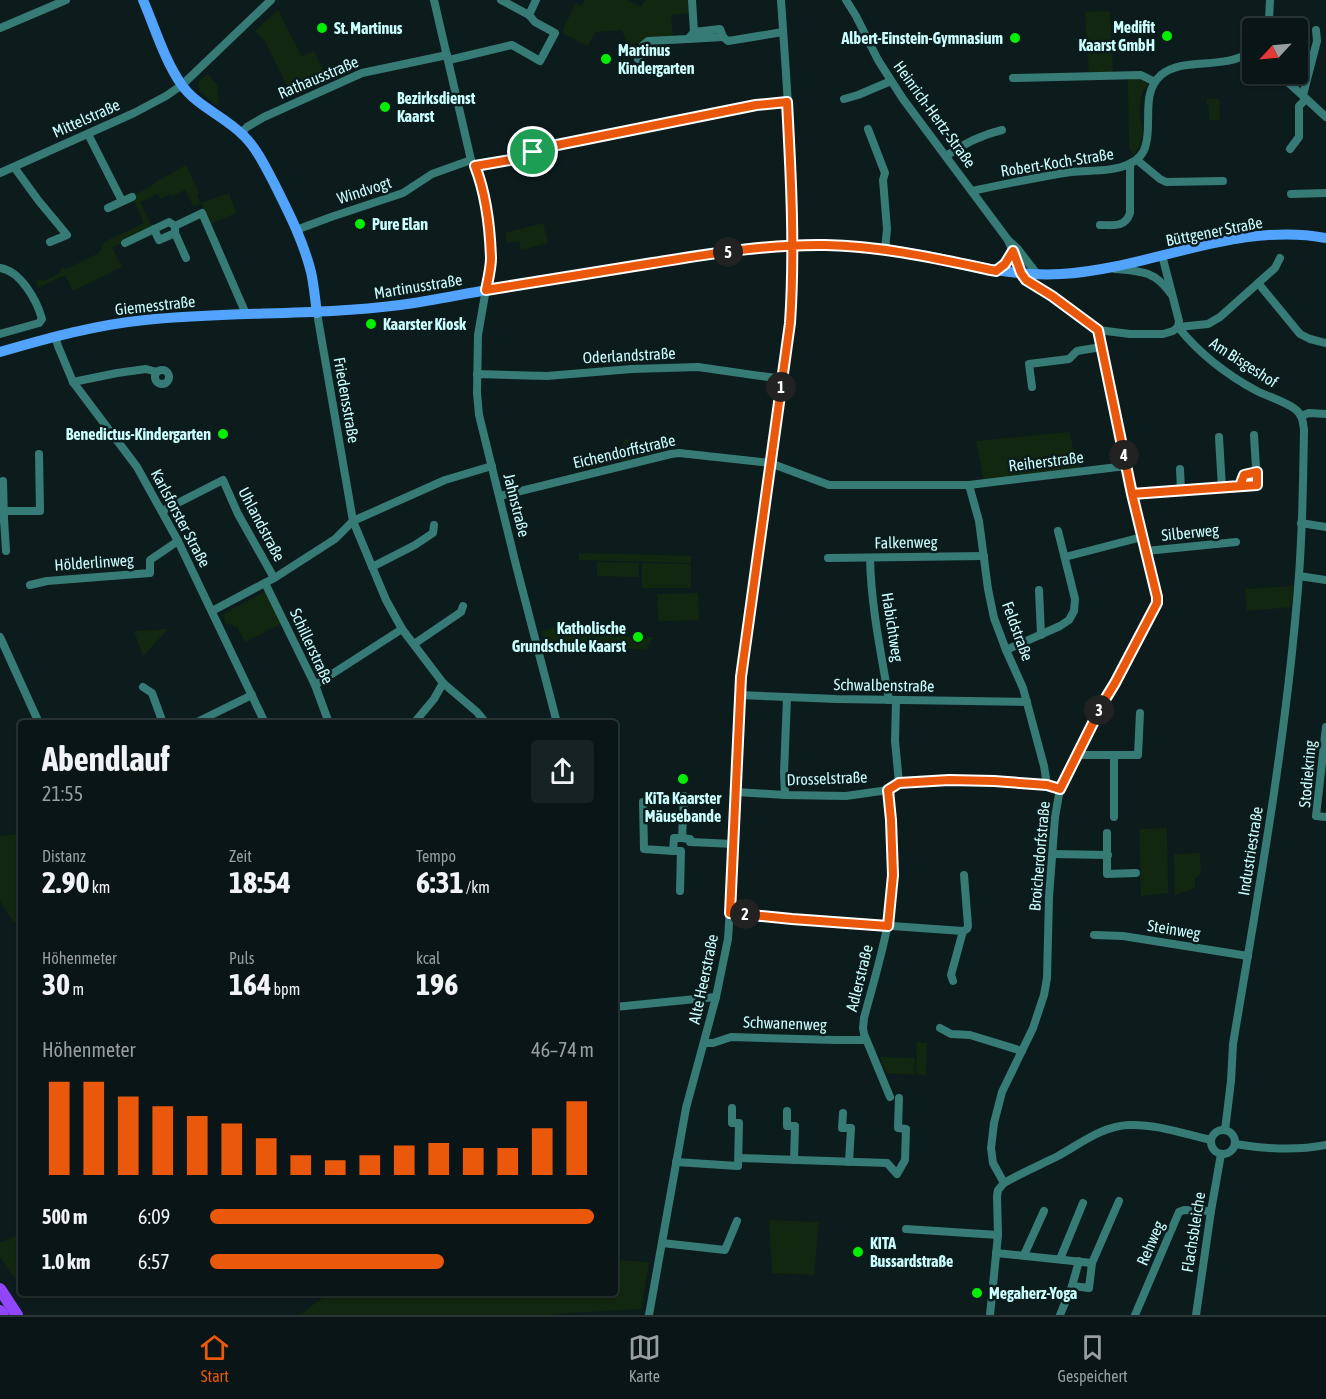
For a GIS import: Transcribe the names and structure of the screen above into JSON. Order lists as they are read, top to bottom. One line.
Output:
{"streets":{"main road":["Büttgener Straße","Martinusstraße","Giemesstraße","Friedensstraße"],"street":["Rathausstraße","Heinrich-Hertz-Straße","Mittelstraße","Robert-Koch-Straße","Windvogt","Oderlandstraße","Am Bisgeshof","Eichendorffstraße","Reiherstraße","Jahnstraße","Karlsforster Straße","Uhlandstraße","Silberweg","Falkenweg","Hölderlinweg","Habichtweg","Feldstraße","Schillerstraße","Schwalbenstraße","Stodiekring","Drosselstraße","Industriestraße","Broicherdorfstraße","Steinweg","Adlerstraße","Alte Heerstraße","Schwanenweg","Flachsbleiche","Rehweg"]},"crossings":[["Rathausstraße","Friedensstraße"],["Rathausstraße","Jahnstraße"],["Heinrich-Hertz-Straße","Robert-Koch-Straße"],["Heinrich-Hertz-Straße","Büttgener Straße"],["Heinrich-Hertz-Straße","Martinusstraße"],["Mittelstraße","Friedensstraße"],["Windvogt","Friedensstraße"],["Windvogt","Jahnstraße"],["Windvogt","Alte Heerstraße"],["Büttgener Straße","Martinusstraße"],["Martinusstraße","Giemesstraße"],["Martinusstraße","Friedensstraße"],["Martinusstraße","Jahnstraße"],["Martinusstraße","Alte Heerstraße"],["Giemesstraße","Friedensstraße"],["Giemesstraße","Karlsforster Straße"],["Oderlandstraße","Jahnstraße"],["Oderlandstraße","Alte Heerstraße"],["Eichendorffstraße","Reiherstraße"],["Eichendorffstraße","Jahnstraße"],["Eichendorffstraße","Feldstraße"],["Eichendorffstraße","Alte Heerstraße"],["Reiherstraße","Feldstraße"],["Reiherstraße","Broicherdorfstraße"],["Karlsforster Straße","Uhlandstraße"],["Karlsforster Straße","Hölderlinweg"],["Silberweg","Broicherdorfstraße"],["Falkenweg","Habichtweg"],["Falkenweg","Feldstraße"],["Habichtweg","Schwalbenstraße"],["Feldstraße","Schwalbenstraße"],["Feldstraße","Drosselstraße"],["Schwalbenstraße","Alte Heerstraße"],["Drosselstraße","Broicherdorfstraße"],["Drosselstraße","Adlerstraße"],["Drosselstraße","Alte Heerstraße"],["Industriestraße","Steinweg"],["Industriestraße","Flachsbleiche"],["Adlerstraße","Schwanenweg"],["Alte Heerstraße","Schwanenweg"],["Flachsbleiche","Rehweg"]],"places":["St. Martinus","Medifit Kaarst GmbH","Albert-Einstein-Gymnasium","Martinus Kindergarten","Bezirksdienst Kaarst","Pure Elan","Kaarster Kiosk","Benedictus-Kindergarten","Katholische Grundschule Kaarst","KiTa Kaarster Mäusebande","KITA Bussardstraße","Megaherz-Yoga"],"north":"bottom left","page":{"pins":["5","1","4","3","2"],"heading":["Abendlauf","21:55"],"stats":[["Distanz","2.90 km"],["Zeit","18:54"],["Tempo","6:31 /km"],["Höhenmeter","30 m"],["Puls","164 bpm"],["kcal","196"]],"chart":["Höhenmeter","46–74 m"],"list":[{"name":"500 m","note":"6:09"},{"name":"1.0 km","note":"6:57"}],"tabs":["Start","Karte","Gespeichert"]}}
